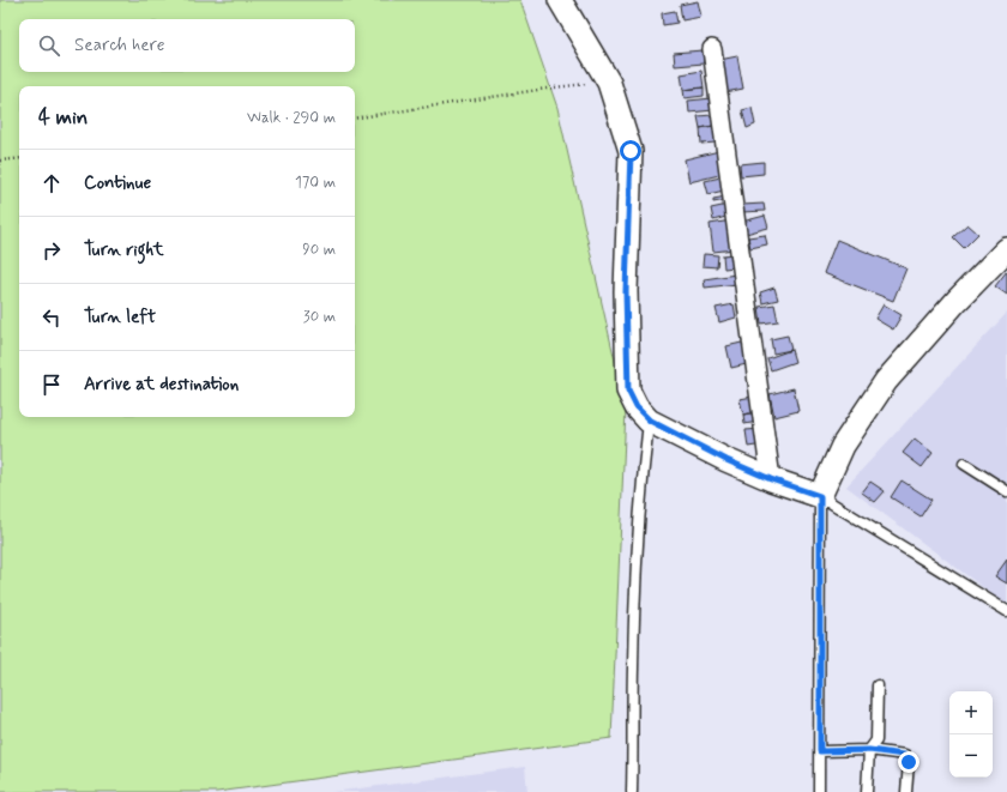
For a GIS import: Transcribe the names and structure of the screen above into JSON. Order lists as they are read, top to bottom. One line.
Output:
{"page":{"search":"Search here","heading":["4 min","Walk · 290 m"],"list":[["Continue","170 m"],["Turn right","90 m"],["Turn left","30 m"],"Arrive at destination"],"map_buttons":["+","−"]}}
